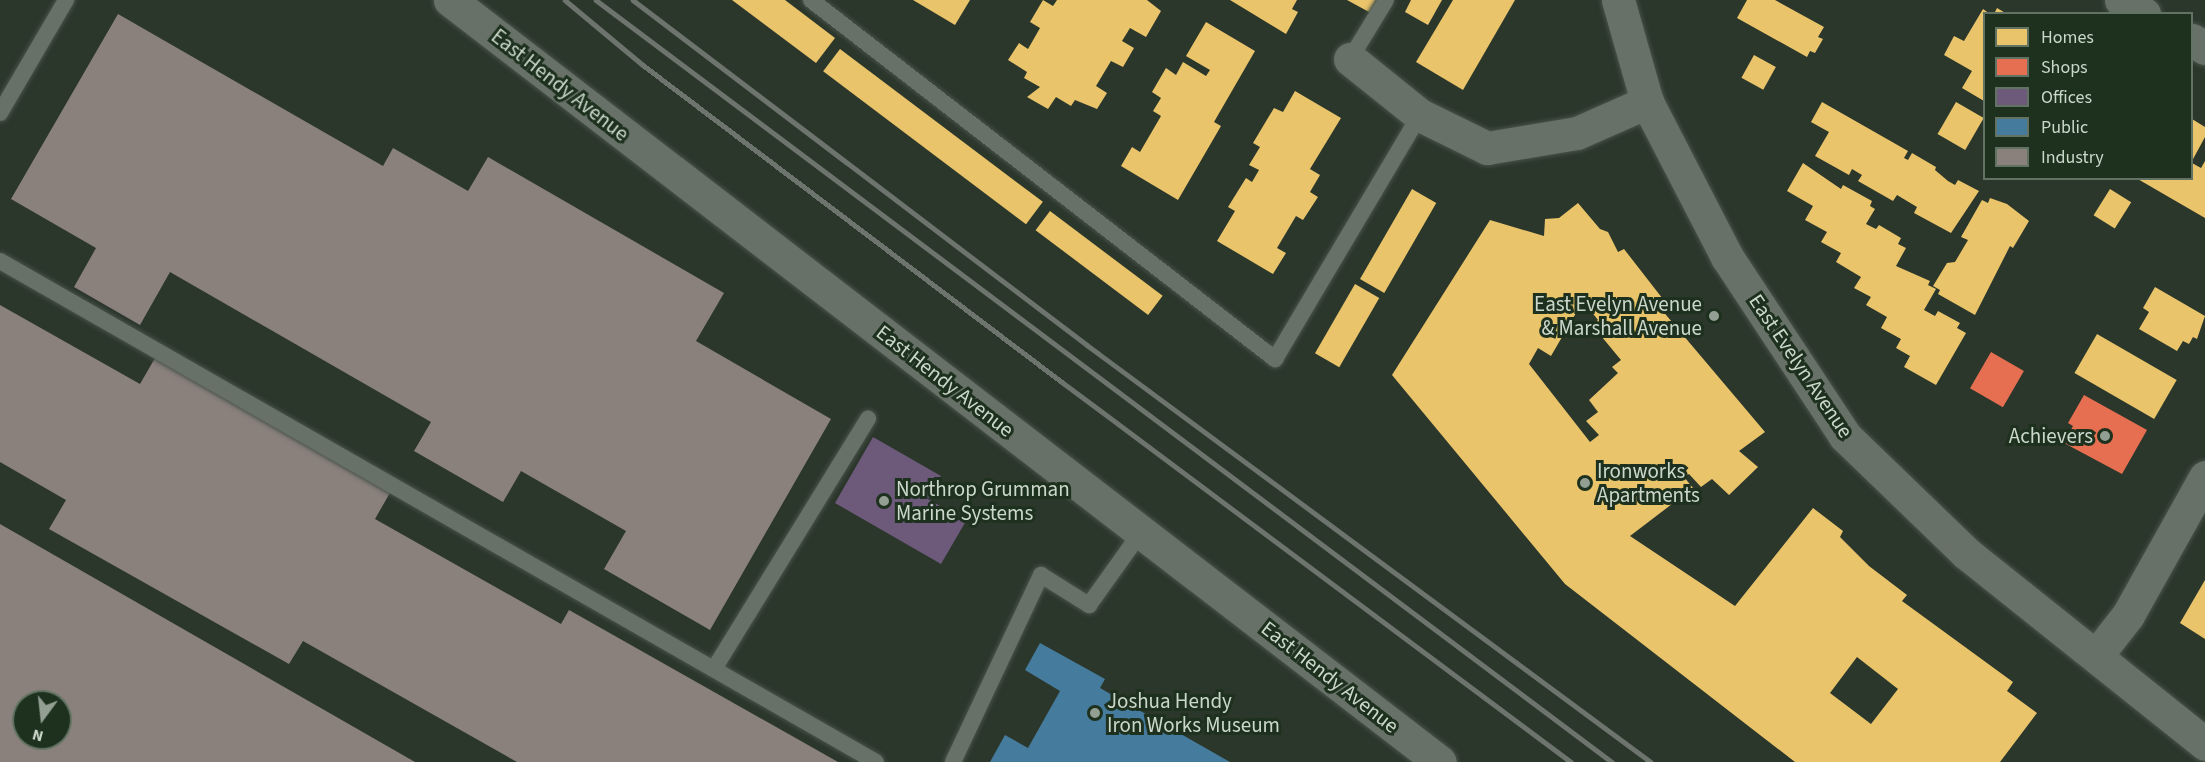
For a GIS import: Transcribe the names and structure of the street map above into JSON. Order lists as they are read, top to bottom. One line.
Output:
{"streets":{"street":["East Hendy Avenue","East Evelyn Avenue"]},"places":["East Evelyn Avenue & Marshall Avenue","Achievers","Ironworks Apartments","Northrop Grumman Marine Systems","Joshua Hendy Iron Works Museum"],"legend":["Homes","Shops","Offices","Public","Industry"],"north":"bottom"}
